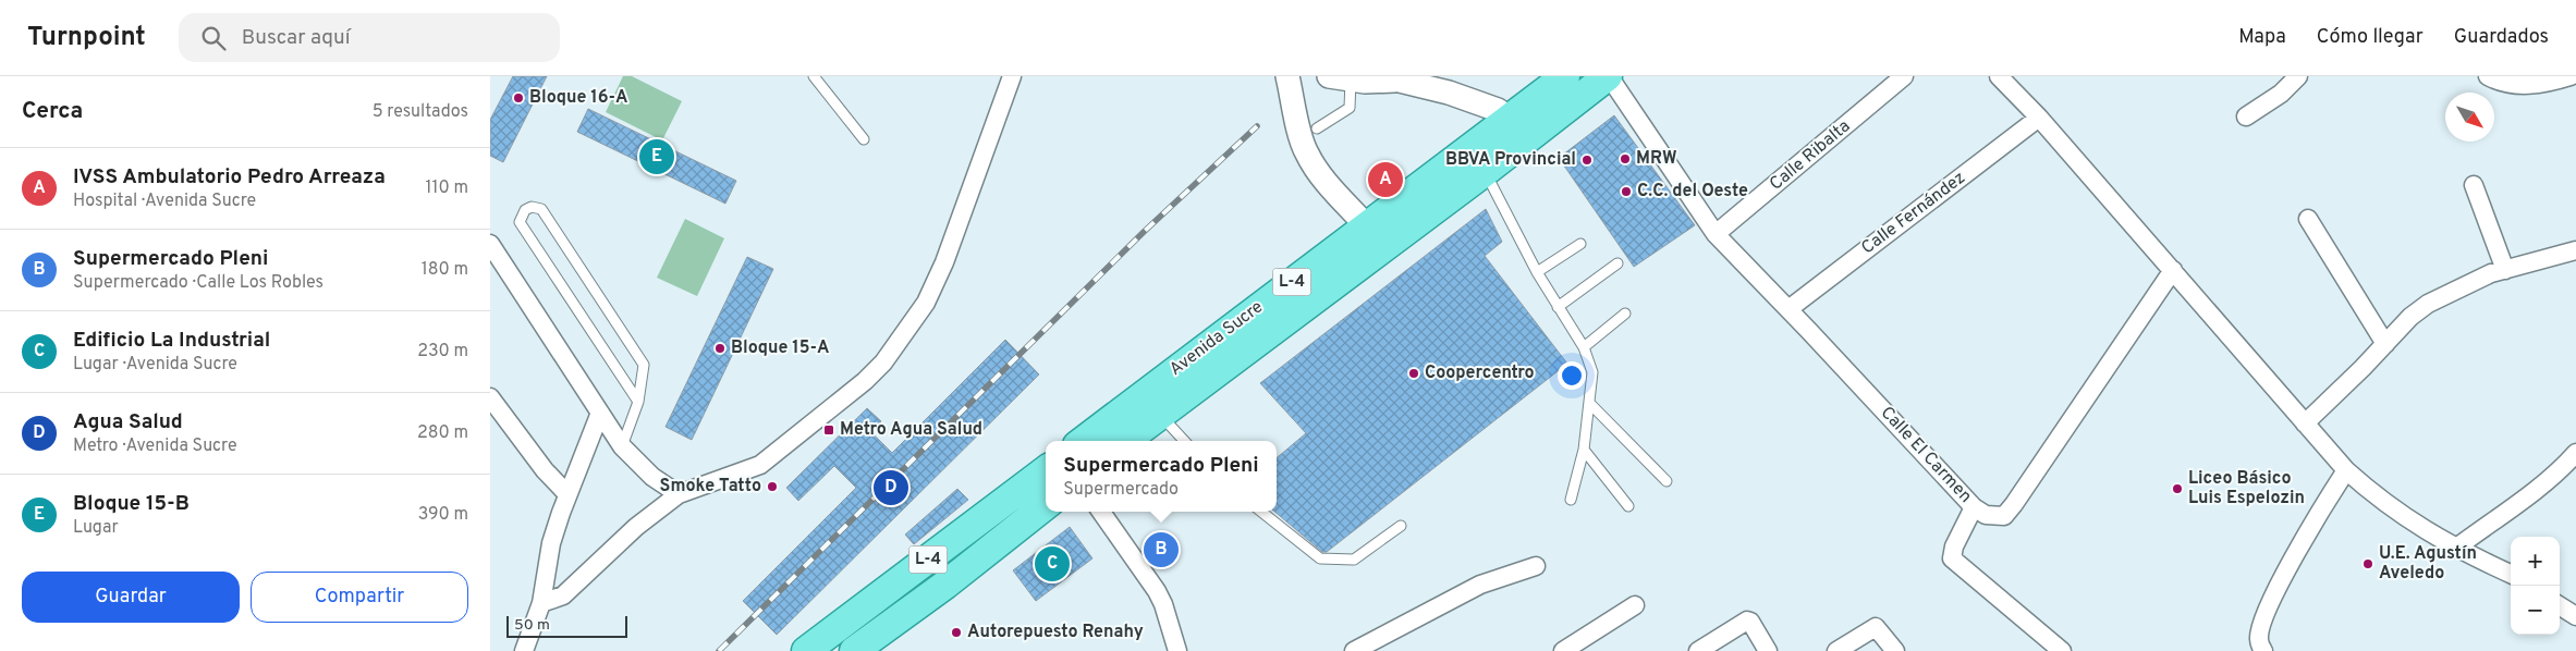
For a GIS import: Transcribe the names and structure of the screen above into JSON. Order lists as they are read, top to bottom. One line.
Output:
{"streets":{"main road":["L-4","Avenida Sucre"],"street":["Calle Ribalta","Calle Fernández","Calle El Carmen"]},"crossings":[["Calle Ribalta","Calle El Carmen"],["Calle Fernández","Calle El Carmen"],["Avenida Sucre","Calle El Carmen"]],"places":{"other":["Bloque 16-A","MRW","BBVA Provincial","C.C. del Oeste","Bloque 15-A","Coopercentro","Smoke Tatto","Liceo Básico Luis Espelozin","U.E. Agustín Aveledo","Autorepuesto Renahy"],"transit":["Metro Agua Salud"]},"scale_bar":"50 m","north":"bottom right","page":{"header":"Turnpoint","search":"Buscar aquí","nav":["Mapa","Cómo llegar","Guardados"],"heading":["Cerca","5 resultados"],"pins":["E","A","D","B","C"],"list":[{"mark":"A","name":"IVSS Ambulatorio Pedro Arreaza","note":"Hospital · Avenida Sucre","value":"110 m"},{"mark":"B","name":"Supermercado Pleni","note":"Supermercado · Calle Los Robles","value":"180 m"},{"mark":"C","name":"Edificio La Industrial","note":"Lugar · Avenida Sucre","value":"230 m"},{"mark":"D","name":"Agua Salud","note":"Metro · Avenida Sucre","value":"280 m"},{"mark":"E","name":"Bloque 15-B","note":"Lugar","value":"390 m"}],"popup":["Supermercado Pleni","Supermercado"],"map_buttons":["+","−"],"buttons":["Guardar","Compartir"],"scale":"50 m"}}
